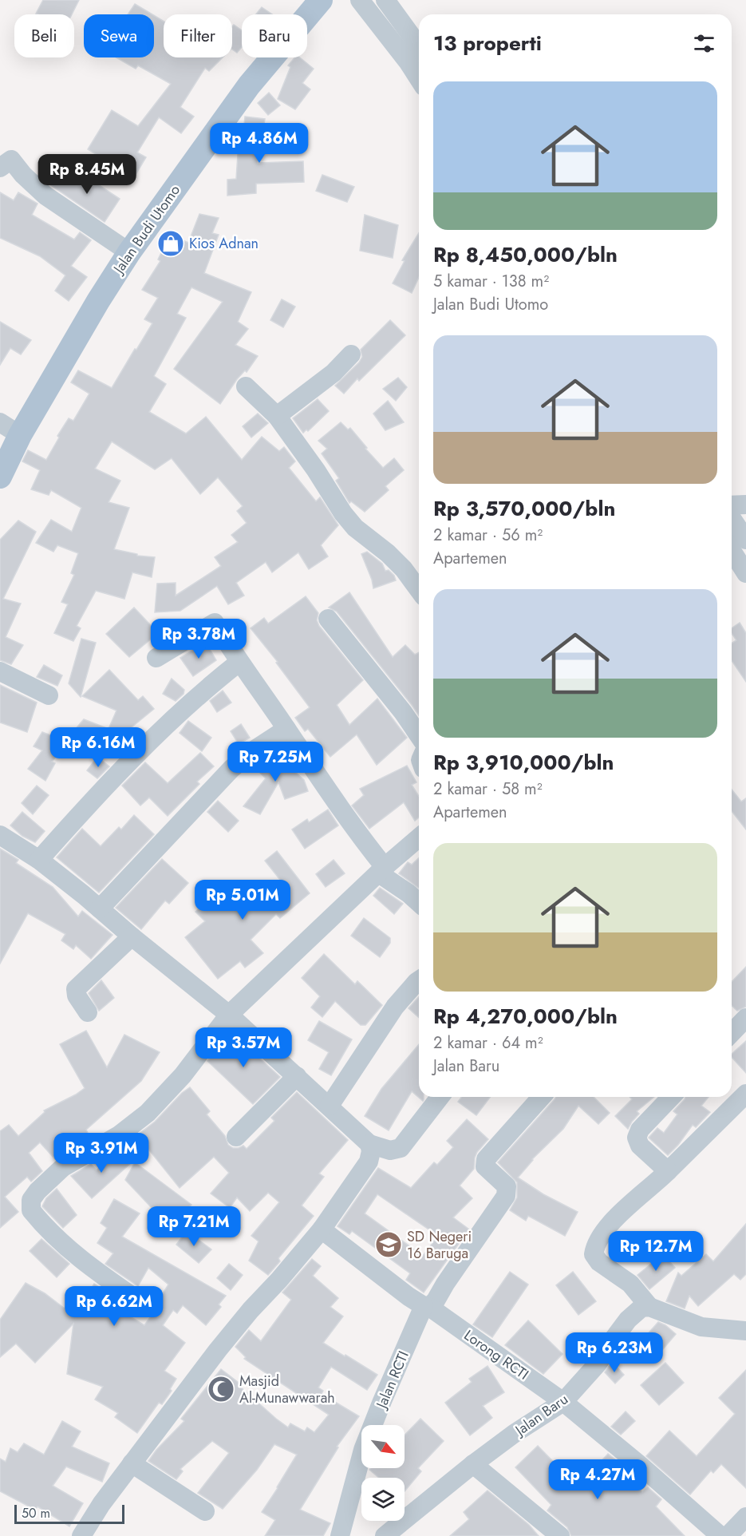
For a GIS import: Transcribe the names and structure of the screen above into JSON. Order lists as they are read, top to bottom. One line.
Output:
{"streets":{"main road":["Jalan Budi Utomo"],"street":["Lorong RCTI","Jalan RCTI","Jalan Baru"]},"crossings":[["Lorong RCTI","Jalan RCTI"],["Lorong RCTI","Jalan Baru"]],"places":{"shop":["Kios Adnan"],"school or university":["SD Negeri 16 Baruga"],"mosque":["Masjid Al-Munawwarah"]},"scale_bar":"50 m","north":"bottom right","page":{"chip":["Beli","Sewa","Filter","Baru"],"heading":"13 properti","list":[{"name":"Rp 8,450,000/bln","note":"5 kamar · 138 m² · Jalan Budi Utomo"},{"name":"Rp 3,570,000/bln","note":"2 kamar · 56 m² · Apartemen"},{"name":"Rp 3,910,000/bln","note":"2 kamar · 58 m² · Apartemen"},{"name":"Rp 4,270,000/bln","note":"2 kamar · 64 m² · Jalan Baru"}],"price":["Rp 4.86M","Rp 8.45M","Rp 3.78M","Rp 6.16M","Rp 7.25M","Rp 5.01M","Rp 3.57M","Rp 3.91M","Rp 7.21M","Rp 12.7M","Rp 6.62M","Rp 6.23M","Rp 4.27M"],"scale":"50 m"}}
